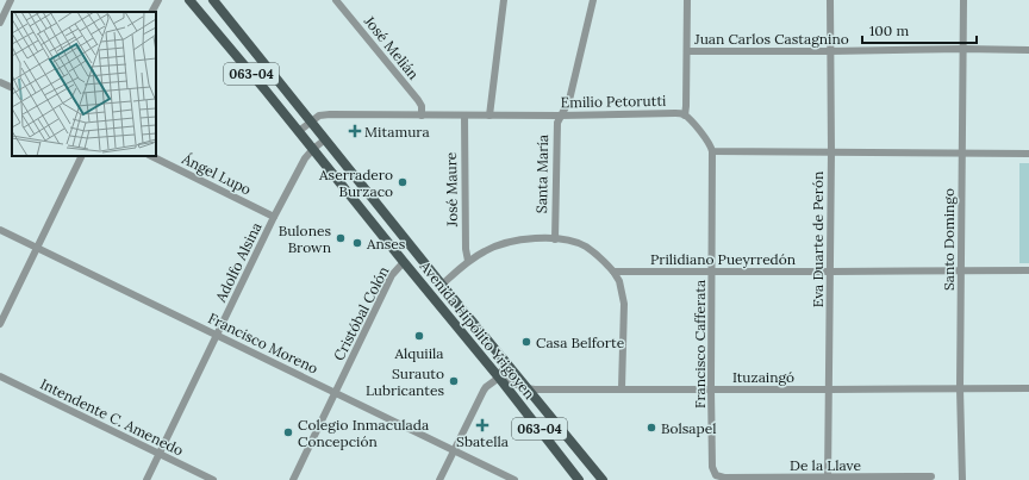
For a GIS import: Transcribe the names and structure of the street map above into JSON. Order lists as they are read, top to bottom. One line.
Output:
{"streets":{"main road":["063-04","Avenida Hipólito Yrigoyen"],"street":["Juan Carlos Castagnino","José Melián","Emilio Petorutti","Ángel Lupo","Santa María","José Maure","Eva Duarte de Perón","Santo Domingo","Prilidiano Pueyrredón","Adolfo Alsina","Cristóbal Colón","Francisco Moreno","Francisco Cafferata","Ituzaingó","Intendente C. Amenedo","De la Llave"]},"crossings":[["Juan Carlos Castagnino","Eva Duarte de Perón"],["Juan Carlos Castagnino","Santo Domingo"],["José Melián","Emilio Petorutti"],["Emilio Petorutti","Santa María"],["Emilio Petorutti","José Maure"],["Emilio Petorutti","Avenida Hipólito Yrigoyen"],["Emilio Petorutti","Francisco Cafferata"],["Ángel Lupo","Adolfo Alsina"],["Eva Duarte de Perón","Prilidiano Pueyrredón"],["Eva Duarte de Perón","Ituzaingó"],["Eva Duarte de Perón","De la Llave"],["Santo Domingo","Prilidiano Pueyrredón"],["Santo Domingo","Ituzaingó"],["Prilidiano Pueyrredón","Francisco Cafferata"],["Adolfo Alsina","Avenida Hipólito Yrigoyen"],["Adolfo Alsina","Francisco Moreno"],["Adolfo Alsina","Intendente C. Amenedo"],["Cristóbal Colón","Avenida Hipólito Yrigoyen"],["Cristóbal Colón","Francisco Moreno"],["Avenida Hipólito Yrigoyen","Ituzaingó"],["Francisco Cafferata","Ituzaingó"],["Francisco Cafferata","De la Llave"]],"places":{"health":["Mitamura","Sbatella"],"other":["Aserradero Burzaco","Bulones Brown","Anses","Alquiila","Casa Belforte","Surauto Lubricantes","Bolsapel","Colegio Inmaculada Concepción"]},"scale_bar":"100 m"}
